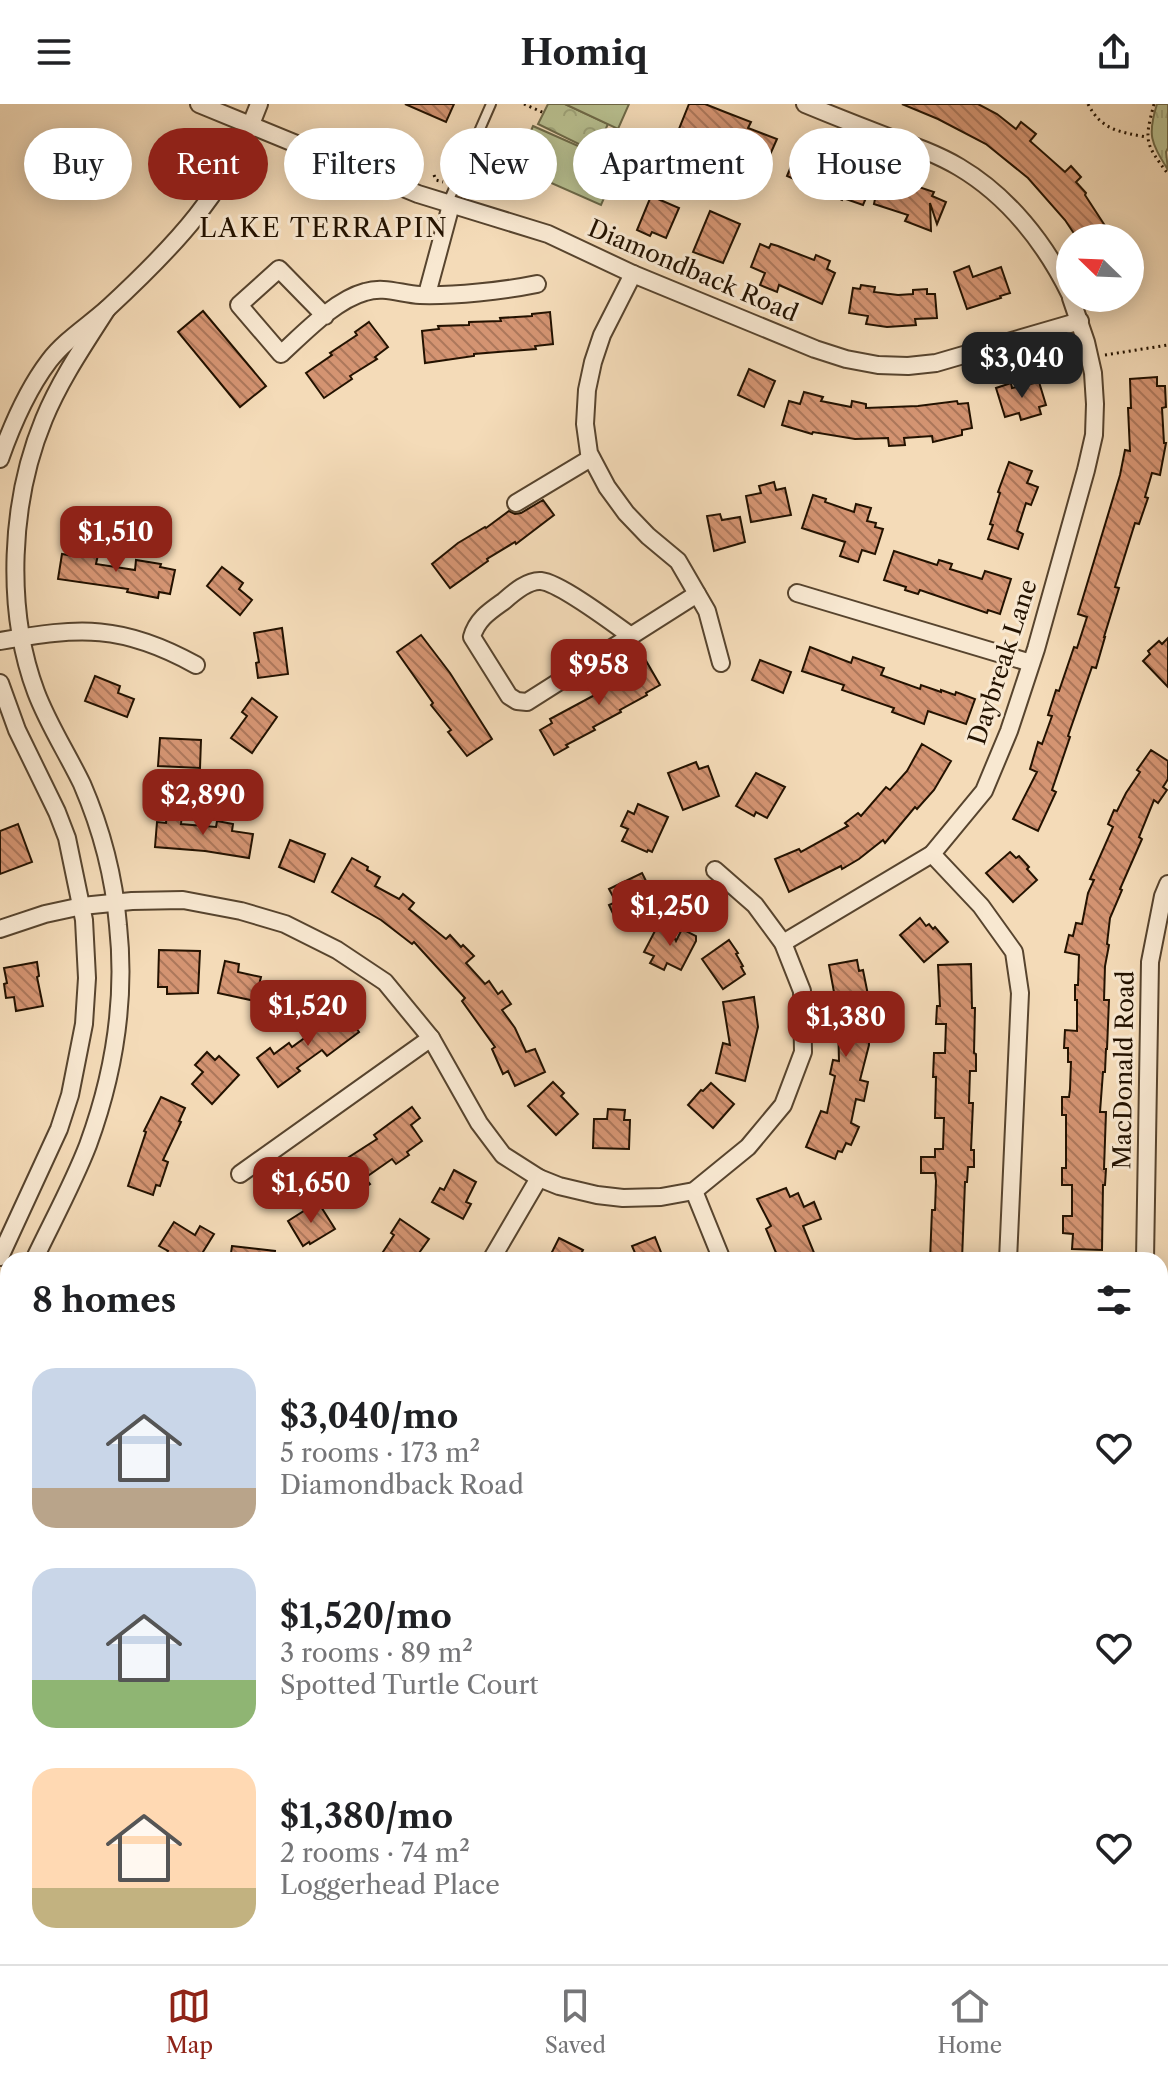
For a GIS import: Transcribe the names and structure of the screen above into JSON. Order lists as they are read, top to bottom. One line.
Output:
{"streets":{"street":["Diamondback Road","Daybreak Lane","MacDonald Road"]},"crossings":[["Diamondback Road","Daybreak Lane"]],"districts":["LAKE TERRAPIN"],"north":"top left","page":{"header":"Homiq","chip":["Buy","Rent","Filters","New","Apartment","House"],"price":["$3,040","$1,510","$958","$2,890","$1,250","$1,520","$1,380","$1,650"],"heading":"8 homes","list":[{"name":"$3,040/mo","note":"5 rooms · 173 m² · Diamondback Road"},{"name":"$1,520/mo","note":"3 rooms · 89 m² · Spotted Turtle Court"},{"name":"$1,380/mo","note":"2 rooms · 74 m² · Loggerhead Place"}],"tabs":["Map","Saved","Home"]}}
